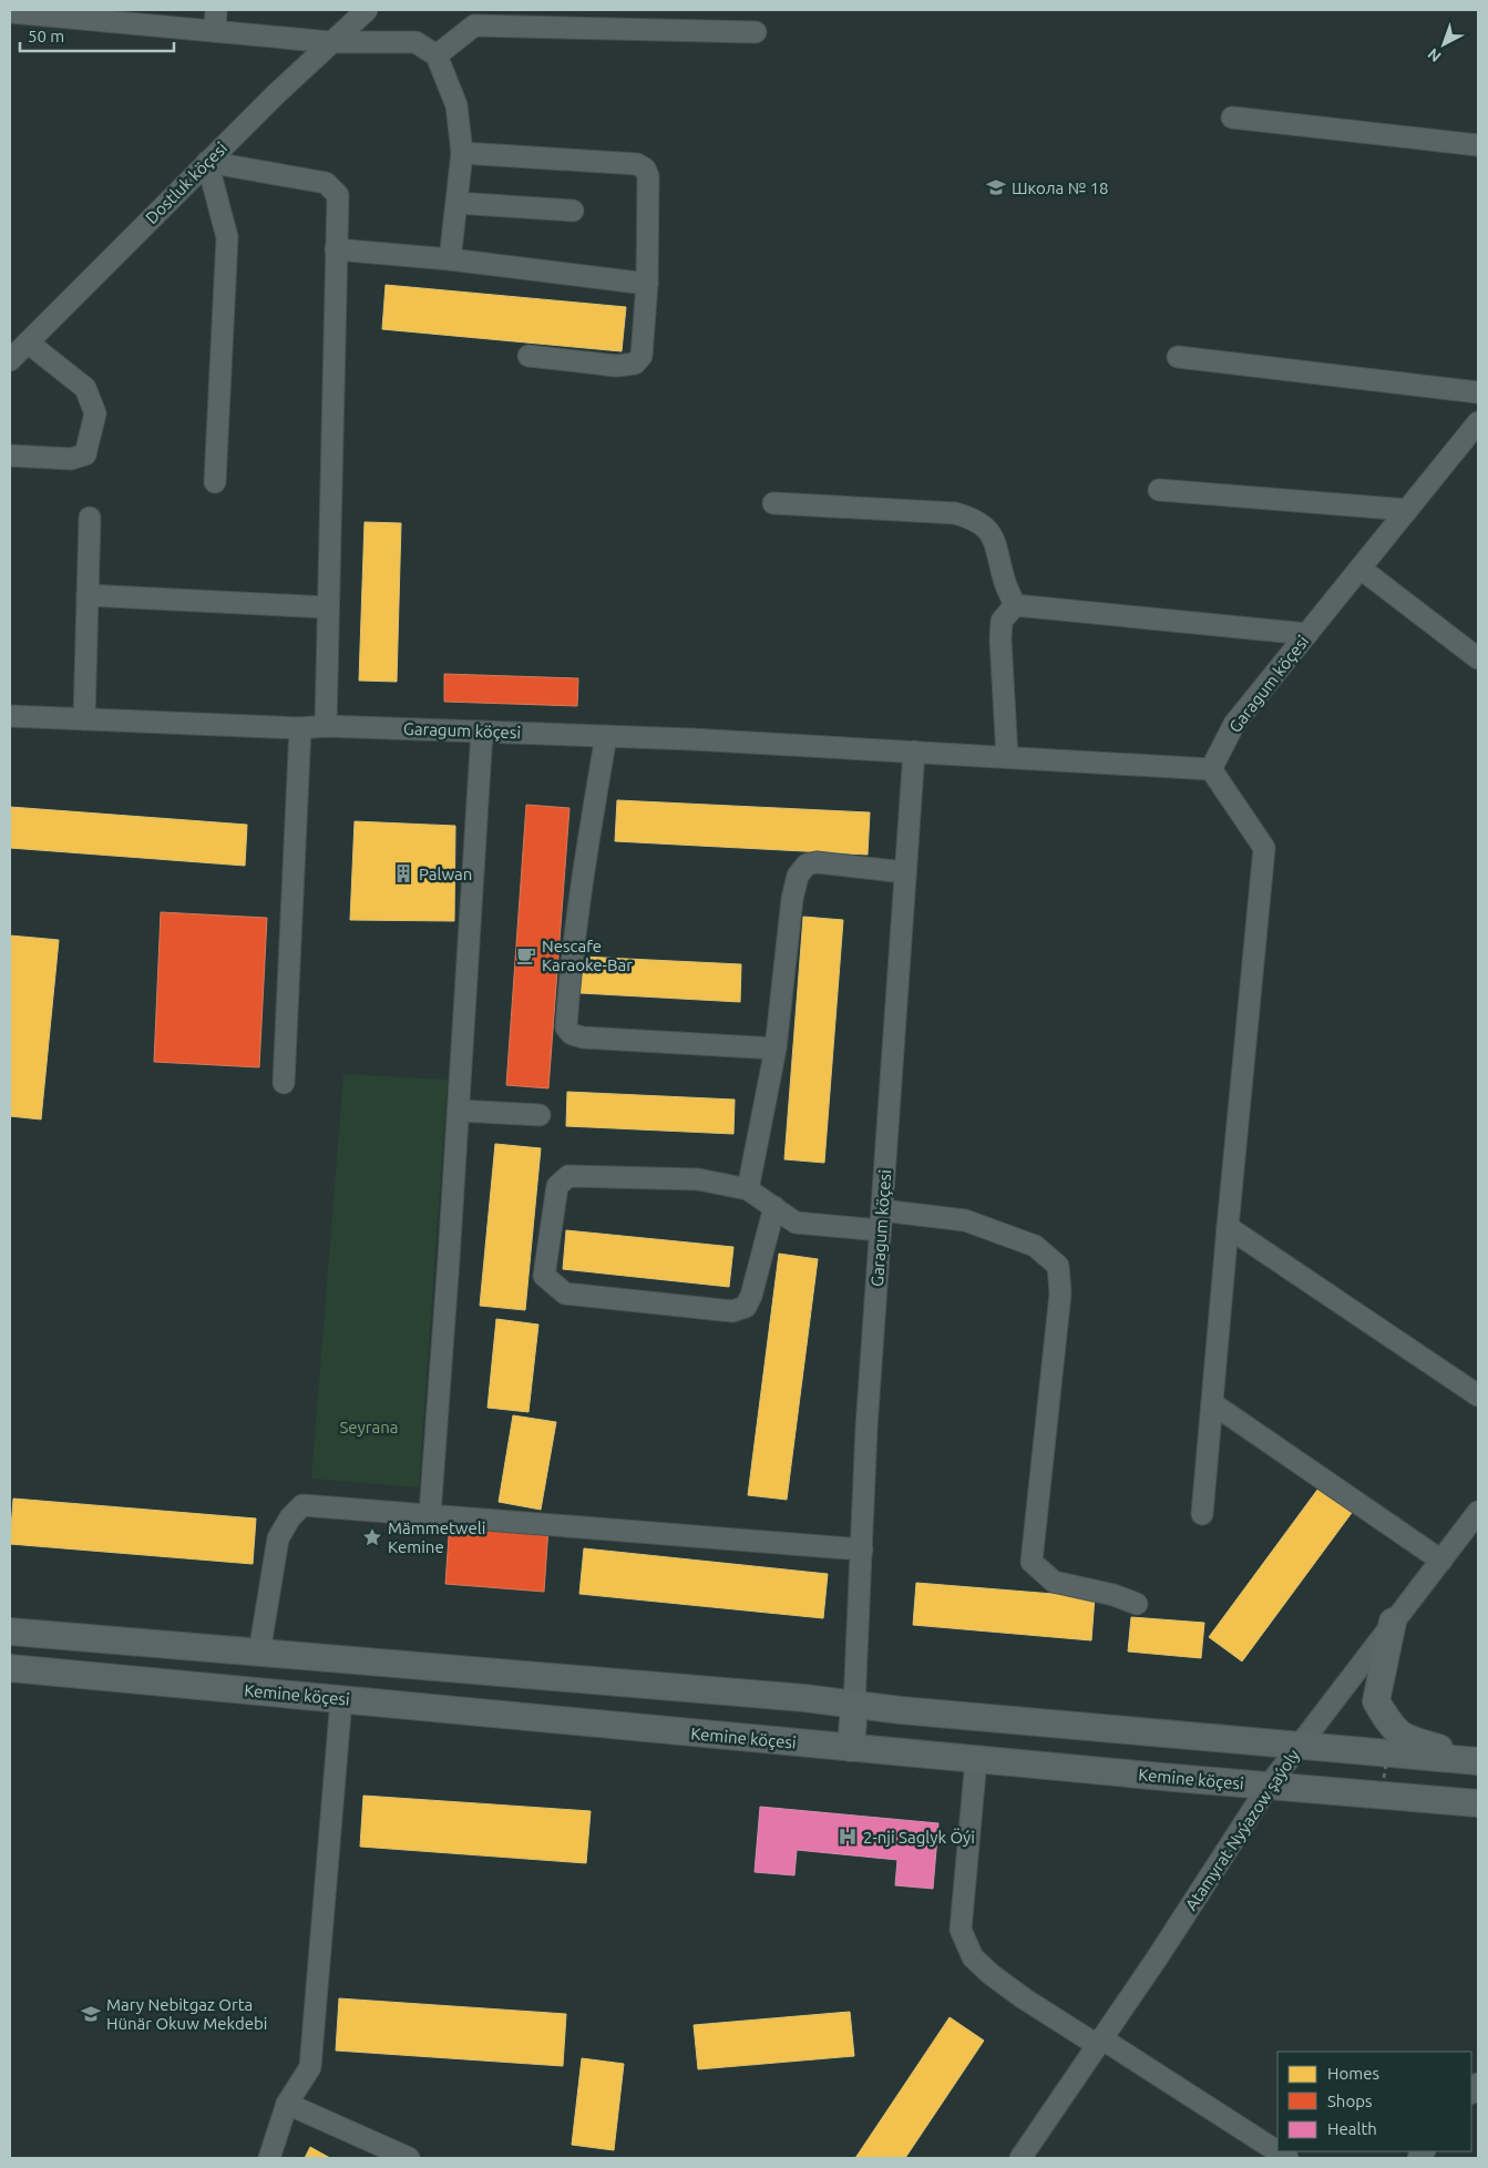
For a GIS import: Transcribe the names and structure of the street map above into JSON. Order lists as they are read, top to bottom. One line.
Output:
{"streets":{"main road":["Kemine köçesi"],"street":["Dostluk köçesi","Garagum köçesi","Atamyrat Nyýazow şaýoly"]},"crossings":[["Kemine köçesi","Atamyrat Nyýazow şaýoly"]],"parks":["Seyrana"],"places":{"school or university":["Школа № 18","Mary Nebitgaz Orta Hünär Okuw Mekdebi"],"building":["Palwan"],"cafe":["Nescafe Karaoke-Bar"],"place":["Mämmetweli Kemine"],"hospital":["2-nji Saglyk Öýi"]},"legend":["Homes","Shops","Health"],"scale_bar":"50 m","north":"bottom left"}
